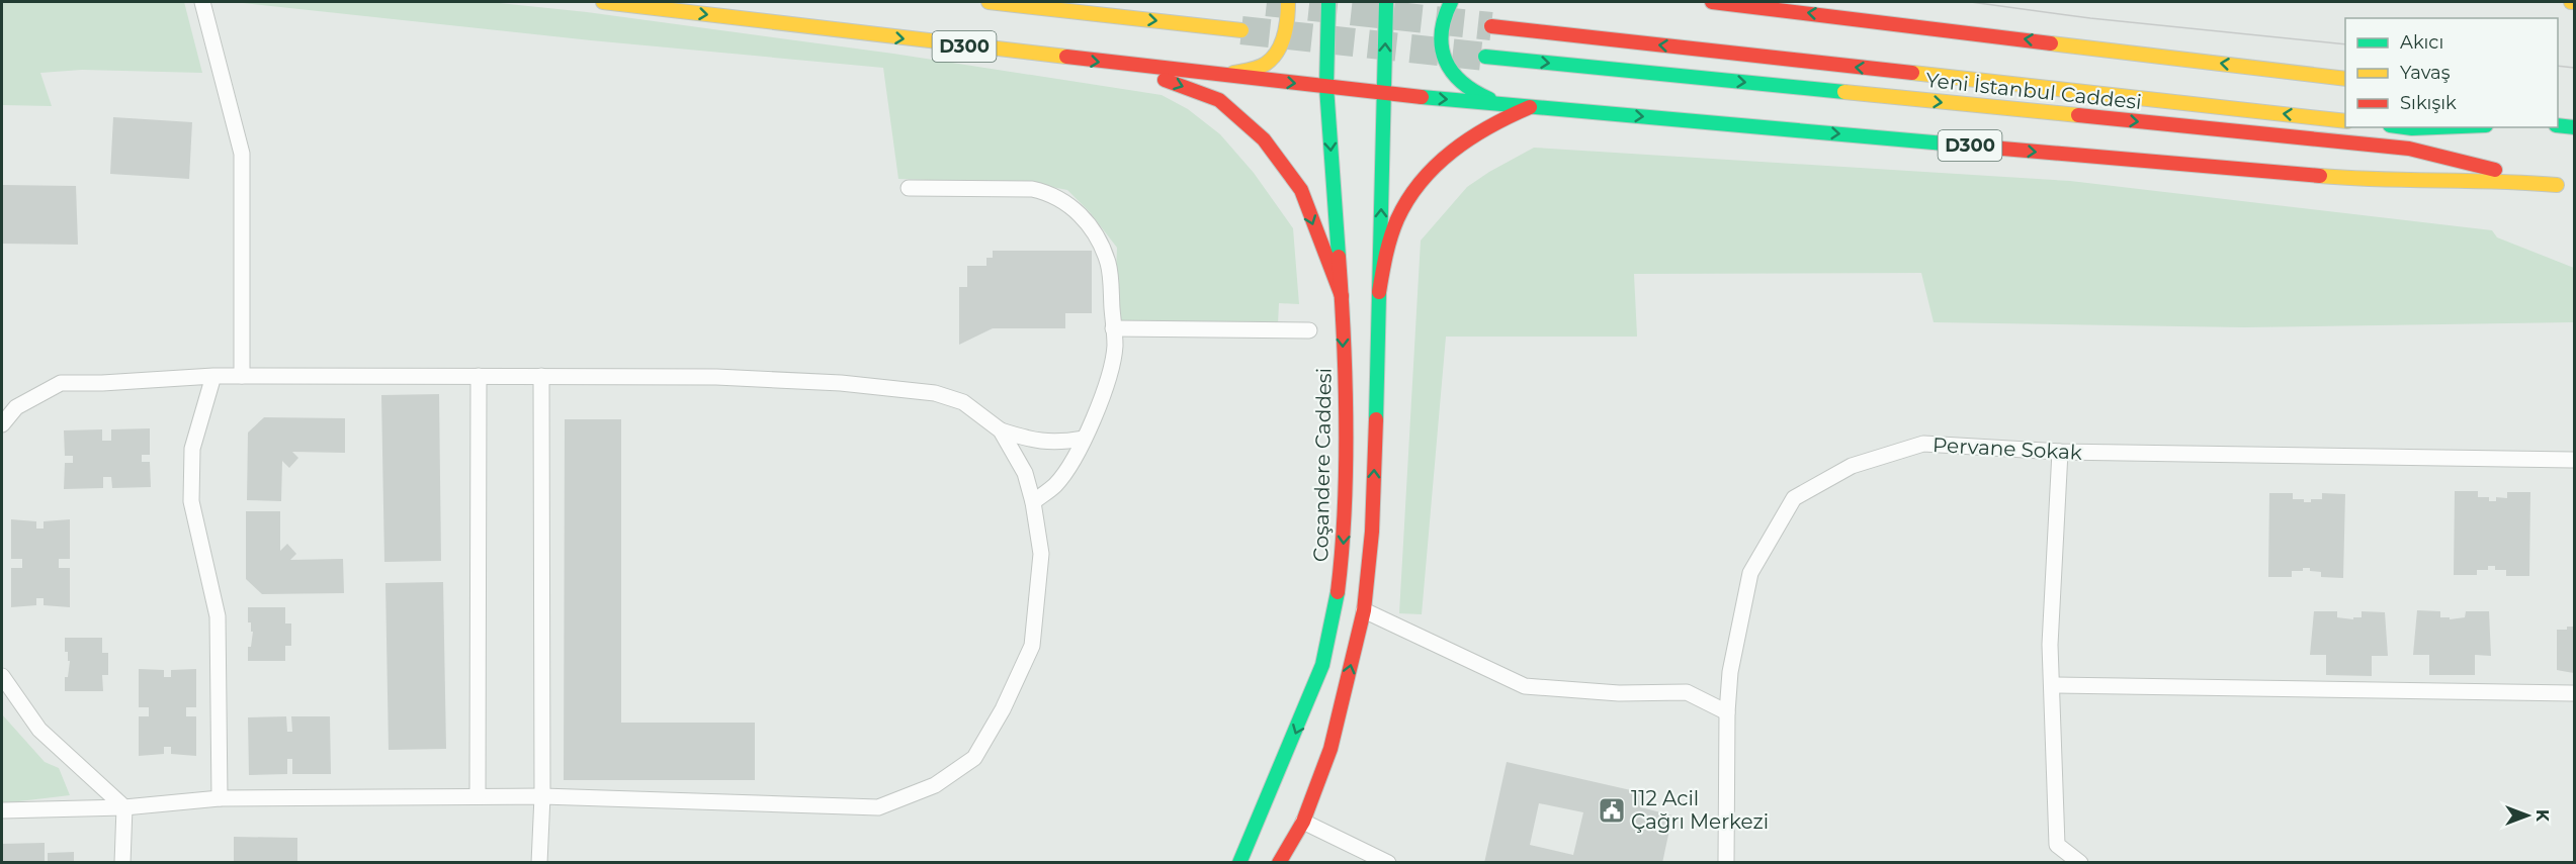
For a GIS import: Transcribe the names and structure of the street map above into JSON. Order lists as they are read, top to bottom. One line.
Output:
{"streets":{"main road":["D300","Yeni İstanbul Caddesi","Coşandere Caddesi"],"street":["Pervane Sokak"]},"crossings":[["D300","Yeni İstanbul Caddesi"],["D300","Coşandere Caddesi"]],"places":{"public building":["112 Acil Çağrı Merkezi"]},"legend":["Akıcı","Yavaş","Sıkışık"],"north":"right"}
